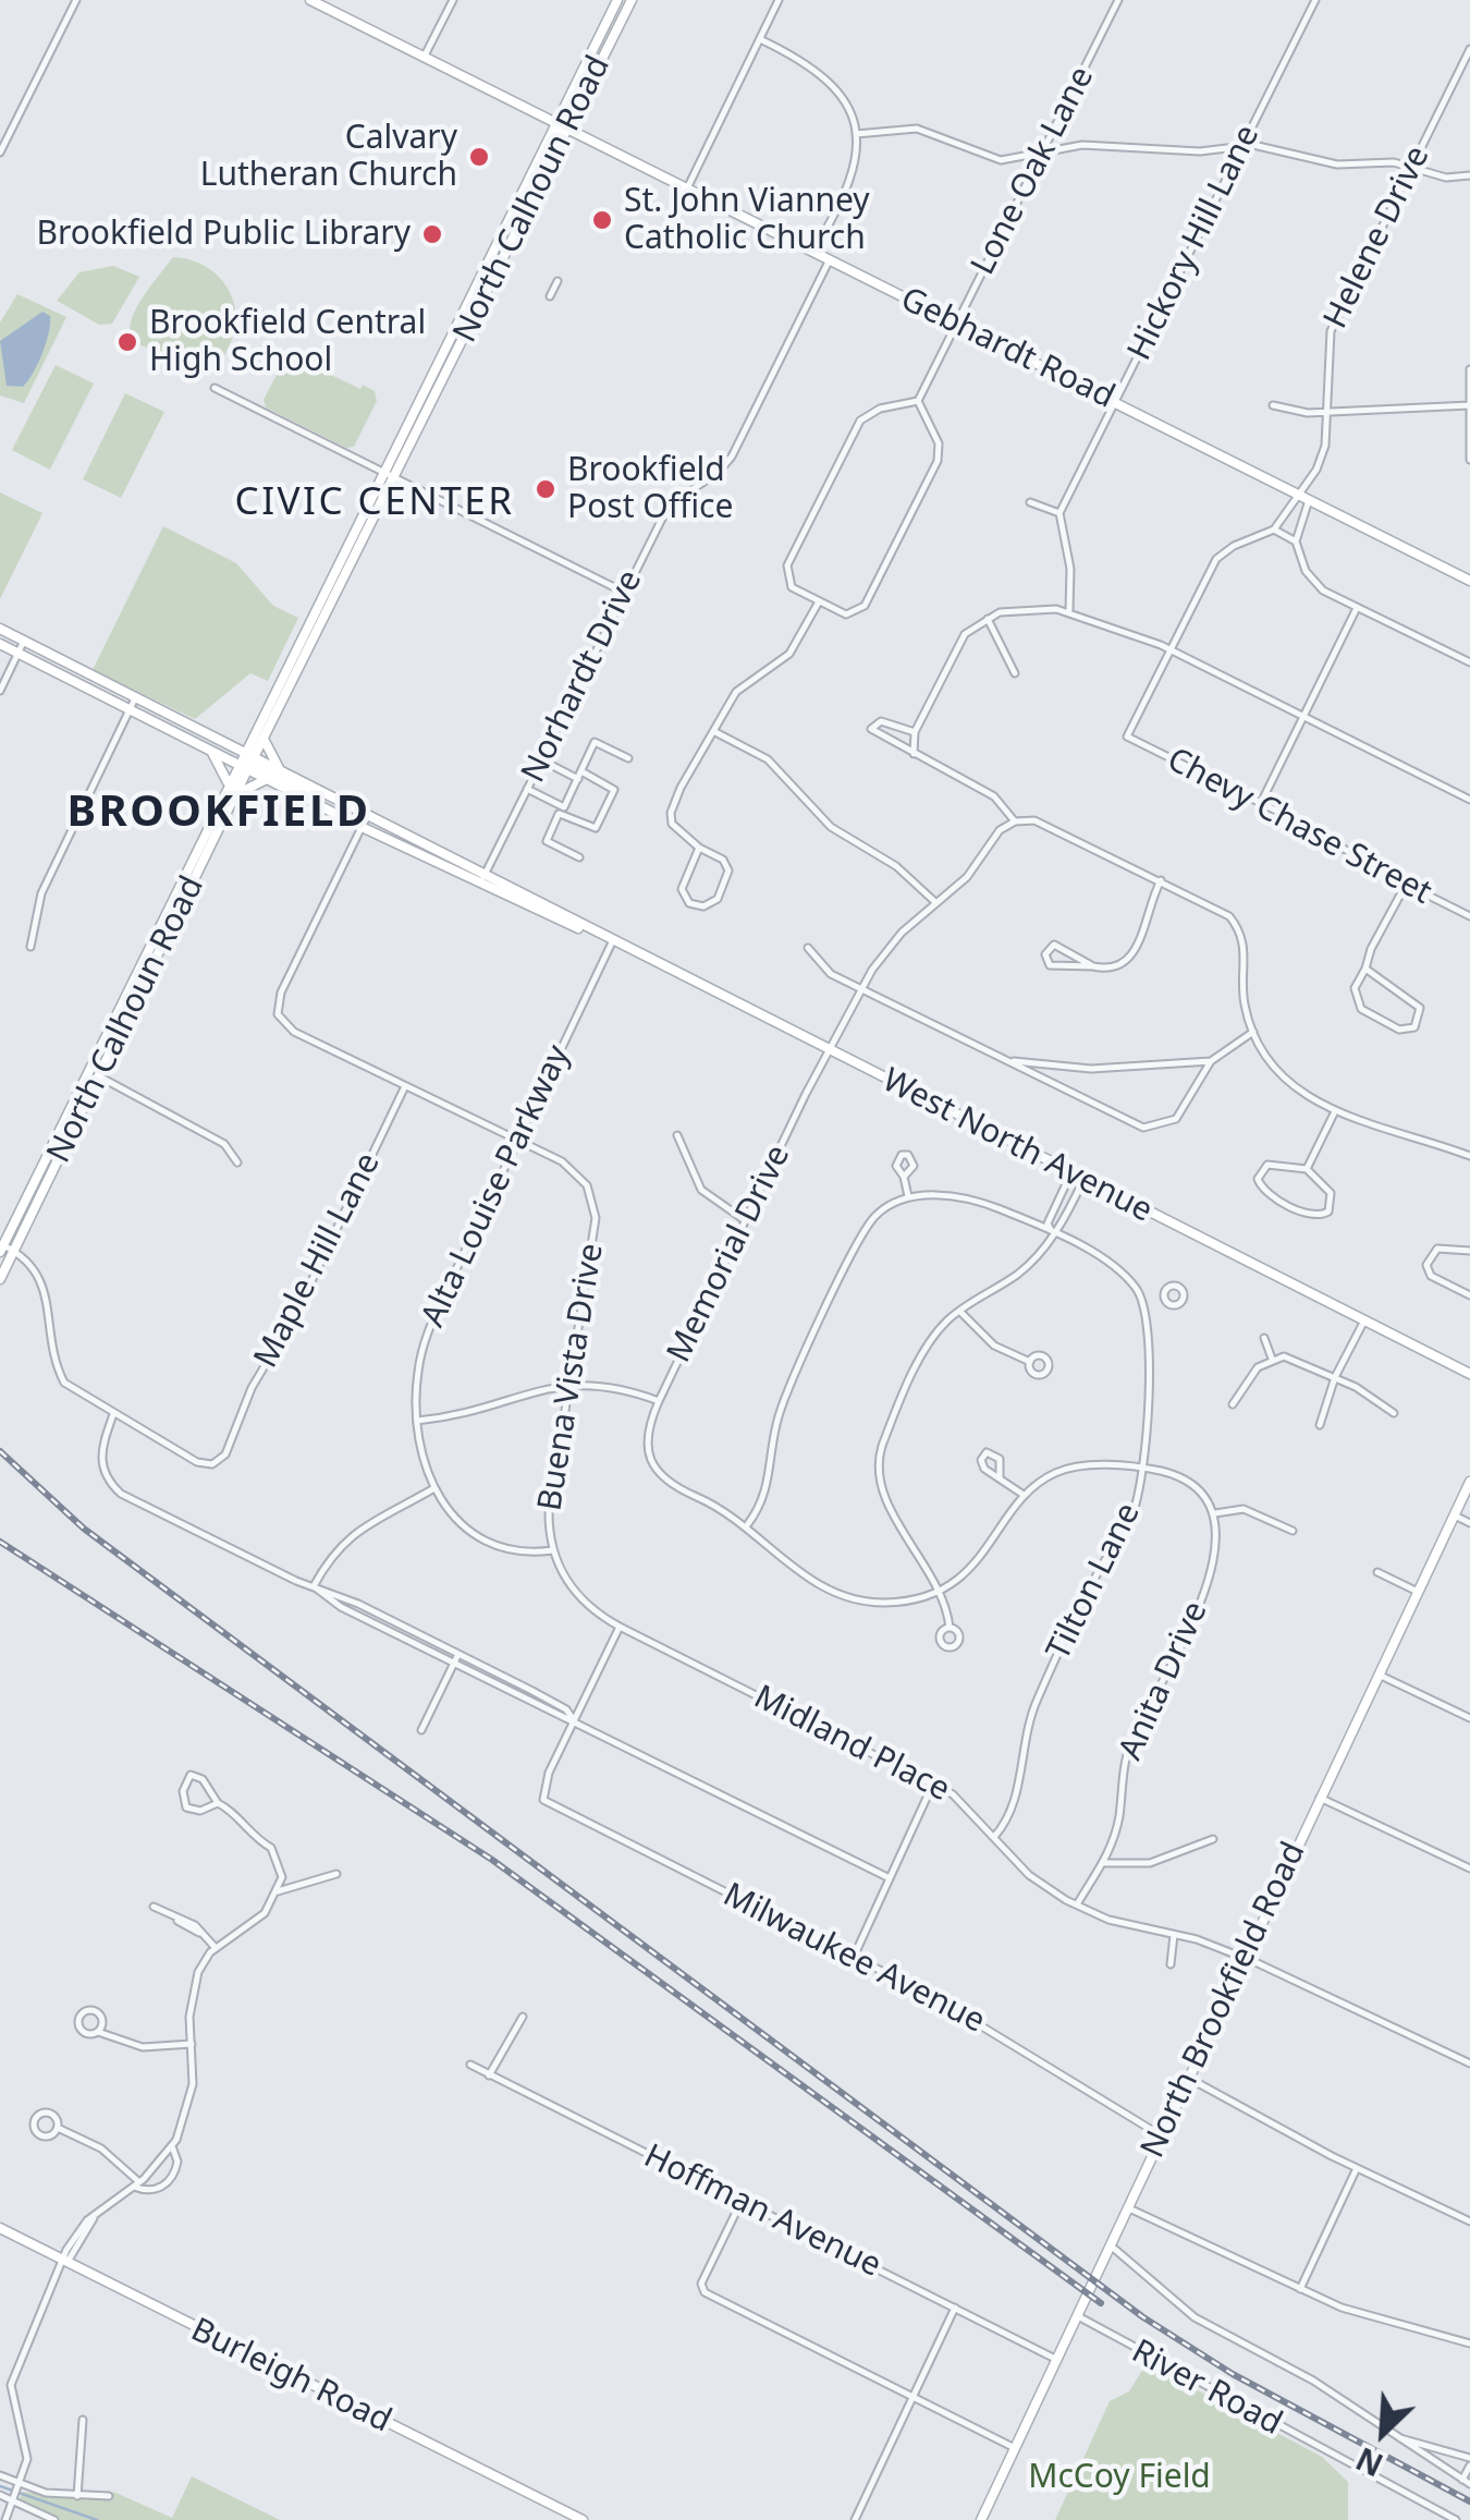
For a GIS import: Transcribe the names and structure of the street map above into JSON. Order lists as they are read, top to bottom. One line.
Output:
{"streets":{"main road":["North Calhoun Road","Gebhardt Road","West North Avenue","North Brookfield Road","Burleigh Road"],"street":["Lone Oak Lane","Helene Drive","Hickory Hill Lane","Norhardt Drive","Chevy Chase Street","Alta Louise Parkway","Memorial Drive","Maple Hill Lane","Buena Vista Drive","Tilton Lane","Anita Drive","Midland Place","Milwaukee Avenue","Hoffman Avenue","River Road"]},"crossings":[["Lone Oak Lane","Gebhardt Road"],["North Calhoun Road","Gebhardt Road"],["North Calhoun Road","West North Avenue"],["Helene Drive","Gebhardt Road"],["Hickory Hill Lane","Gebhardt Road"],["Gebhardt Road","Norhardt Drive"],["Norhardt Drive","West North Avenue"],["West North Avenue","Alta Louise Parkway"],["West North Avenue","Memorial Drive"],["West North Avenue","Buena Vista Drive"],["Alta Louise Parkway","Buena Vista Drive"],["Maple Hill Lane","Buena Vista Drive"],["Buena Vista Drive","Midland Place"],["Tilton Lane","Midland Place"],["Anita Drive","Midland Place"],["Midland Place","North Brookfield Road"],["Milwaukee Avenue","North Brookfield Road"],["North Brookfield Road","Hoffman Avenue"],["North Brookfield Road","River Road"]],"districts":["CIVIC CENTER","BROOKFIELD"],"parks":["McCoy Field"],"places":["Calvary Lutheran Church","St. John Vianney Catholic Church","Brookfield Public Library","Brookfield Central High School","Brookfield Post Office"],"north":"bottom left"}
